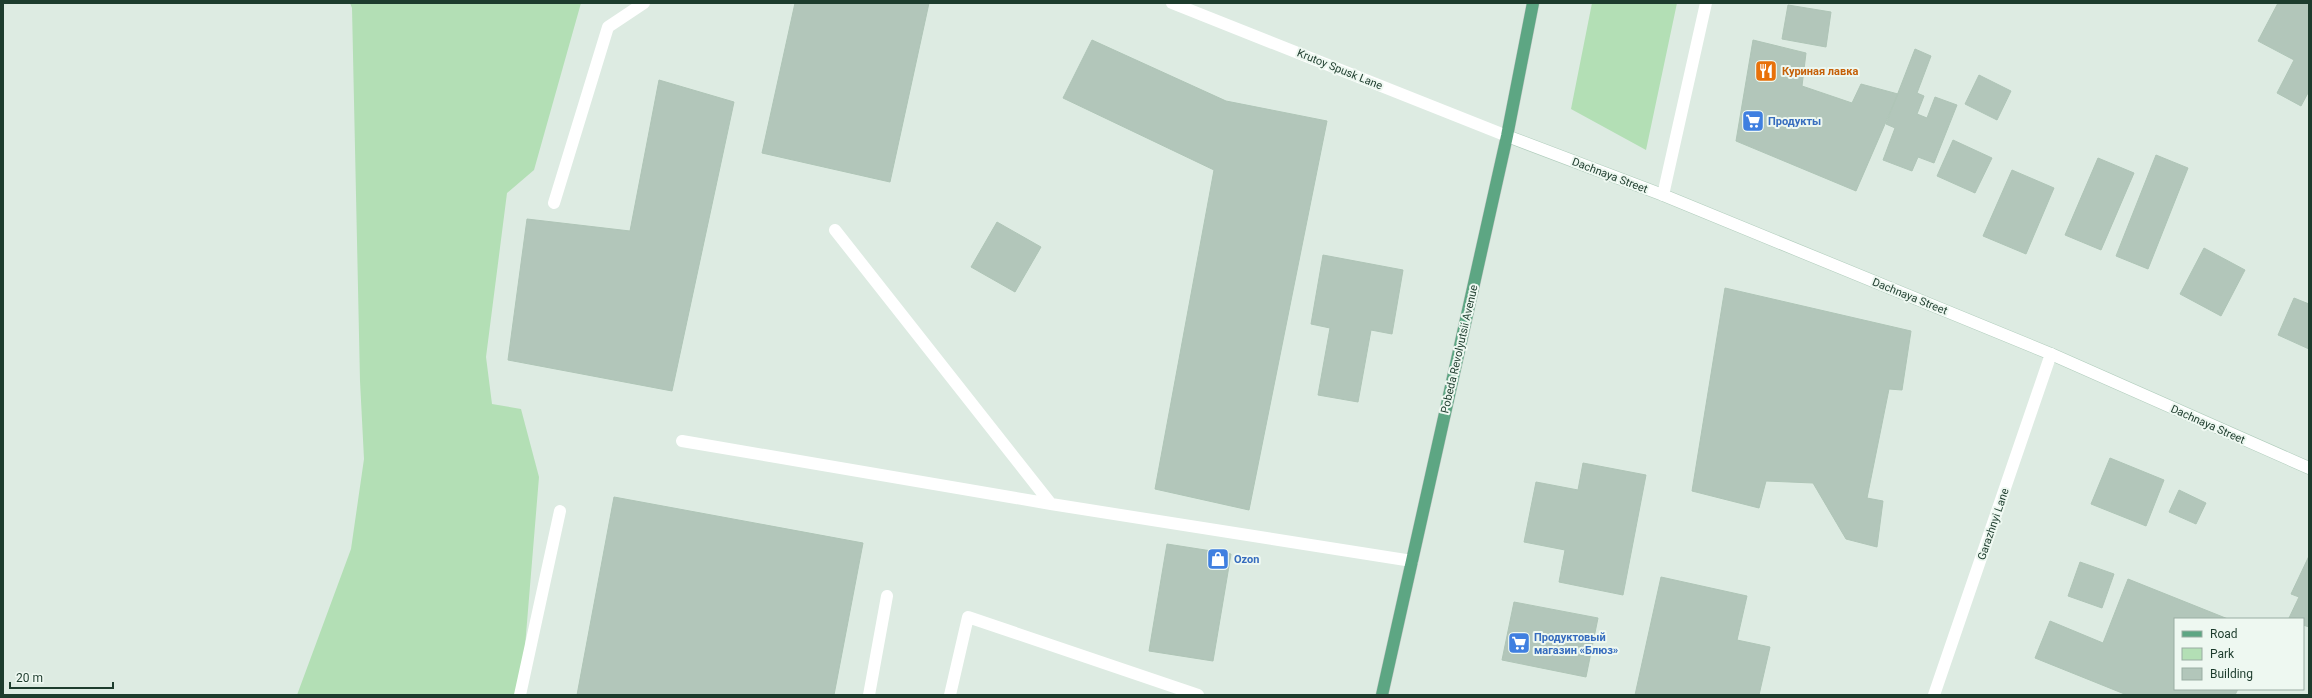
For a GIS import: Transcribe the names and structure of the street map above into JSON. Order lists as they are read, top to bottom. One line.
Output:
{"streets":{"main road":["Pobeda Revolyutsii Avenue"],"street":["Krutoy Spusk Lane","Dachnaya Street","Garazhnyi Lane"]},"crossings":[["Krutoy Spusk Lane","Dachnaya Street"],["Krutoy Spusk Lane","Pobeda Revolyutsii Avenue"],["Dachnaya Street","Pobeda Revolyutsii Avenue"],["Dachnaya Street","Garazhnyi Lane"]],"places":{"restaurant":["Куриная лавка"],"supermarket":["Продукты","Продуктовый магазин «Блюз»"],"shop":["Ozon"]},"legend":["Road","Park","Building"],"scale_bar":"20 m"}
